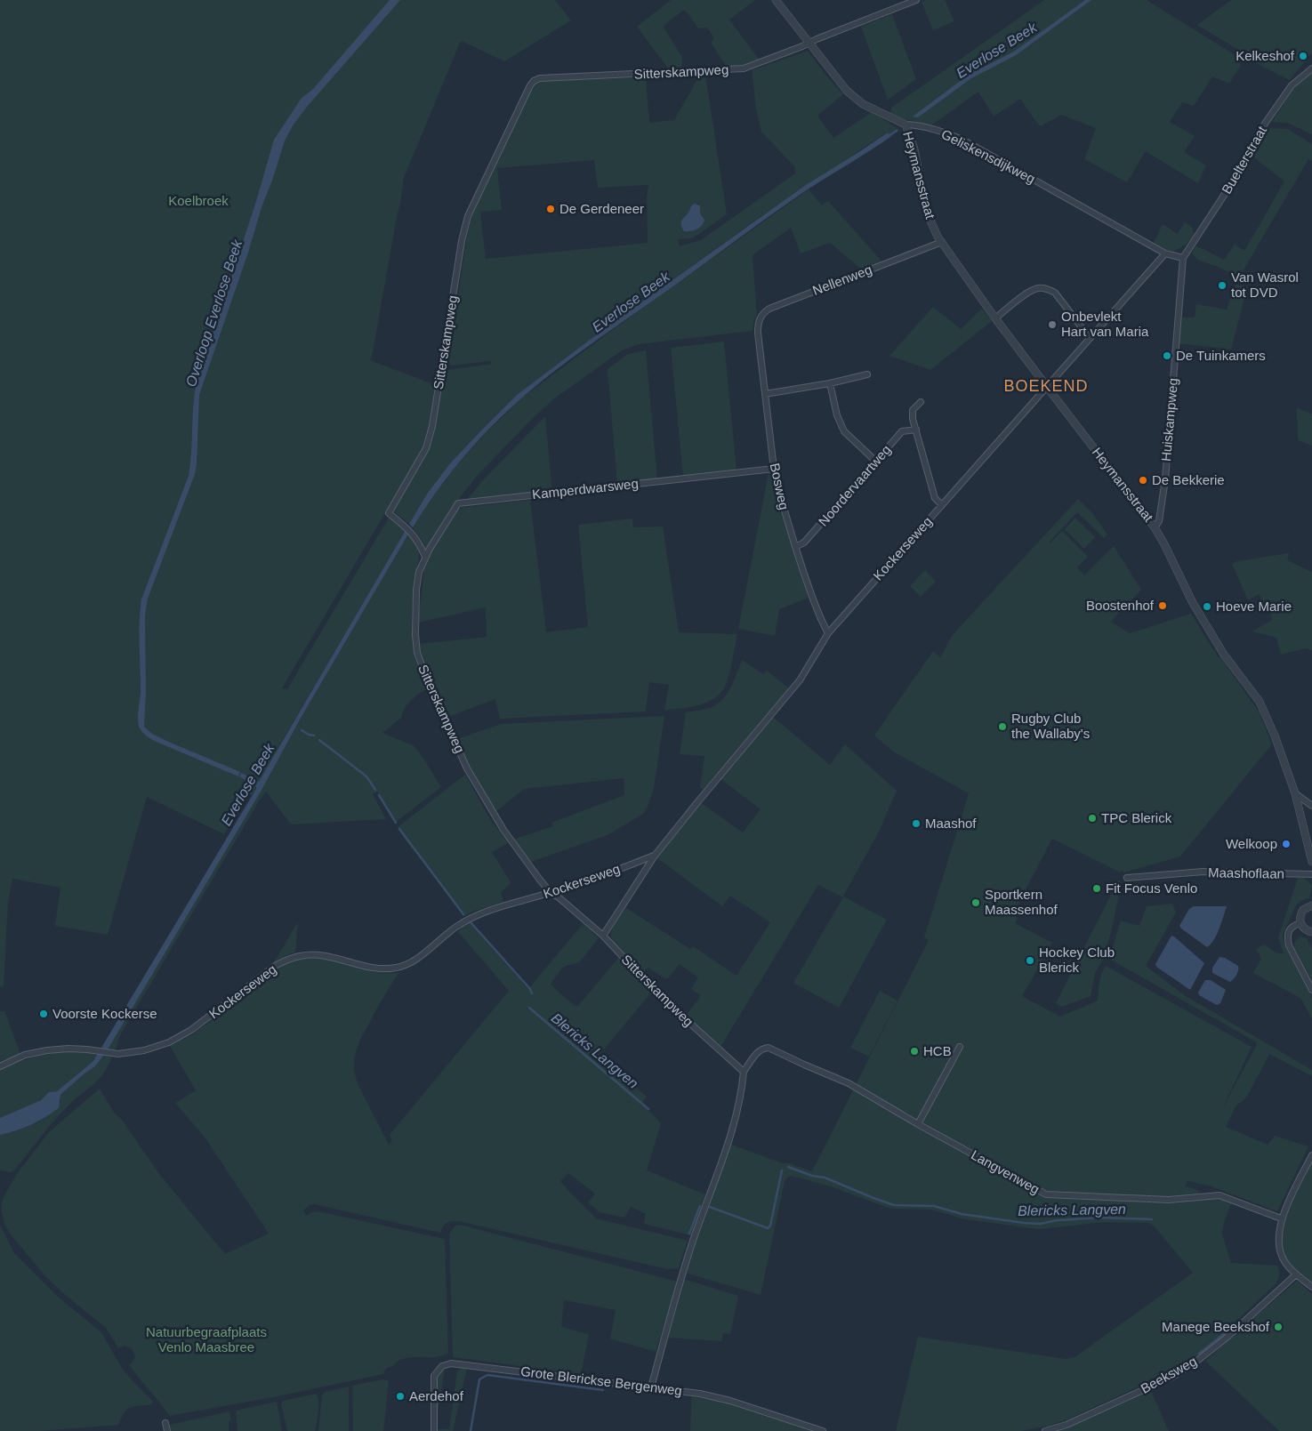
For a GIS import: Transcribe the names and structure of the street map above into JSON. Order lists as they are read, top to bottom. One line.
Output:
{"streets":{"street":["Sitterskampweg","Geliskensdijkweg","Buelterstraat","Heymansstraat","Nellenweg","Huiskampweg","Noordervaartweg","Bosweg","Kamperdwarsweg","Kockerseweg","Maashoflaan","Langvenweg","Beeksweg","Grote Blerickse Bergenweg"]},"crossings":[["Sitterskampweg","Geliskensdijkweg"],["Sitterskampweg","Kamperdwarsweg"],["Sitterskampweg","Kockerseweg"],["Sitterskampweg","Langvenweg"],["Geliskensdijkweg","Buelterstraat"],["Geliskensdijkweg","Heymansstraat"],["Geliskensdijkweg","Huiskampweg"],["Geliskensdijkweg","Kockerseweg"],["Buelterstraat","Huiskampweg"],["Heymansstraat","Nellenweg"],["Heymansstraat","Huiskampweg"],["Heymansstraat","Kockerseweg"],["Nellenweg","Bosweg"],["Noordervaartweg","Bosweg"],["Bosweg","Kamperdwarsweg"],["Bosweg","Kockerseweg"]],"districts":["BOEKEND"],"water":["Everlose Beek","Overloop Everlose Beek","Blericks Langven"],"parks":["Koelbroek","Natuurbegraafplaats Venlo Maasbree"],"places":["Kelkeshof","De Gerdeneer","Van Wasrol tot DVD","Onbevlekt Hart van Maria","De Tuinkamers","De Bekkerie","Boostenhof","Hoeve Marie","Rugby Club the Wallaby's","TPC Blerick","Maashof","Welkoop","Fit Focus Venlo","Sportkern Maassenhof","Hockey Club Blerick","Voorste Kockerse","HCB","Manege Beekshof","Aerdehof"]}
